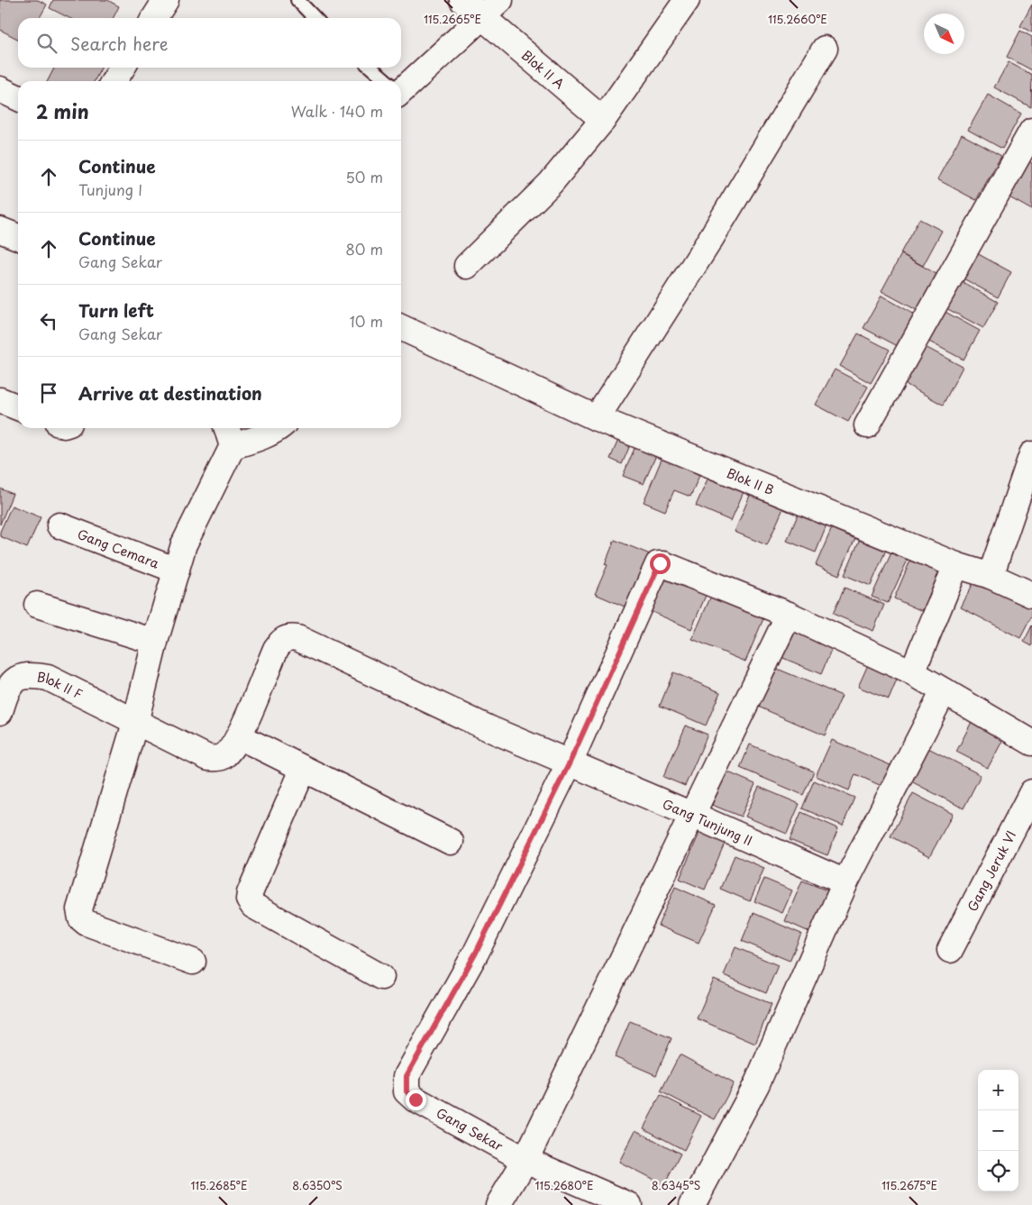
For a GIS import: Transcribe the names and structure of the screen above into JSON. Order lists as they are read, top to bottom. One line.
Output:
{"streets":{"street":["Blok II A","Blok II B","Gang Cemara","Blok II F","Gang Tunjung II","Gang Jeruk VI","Gang Sekar"]},"crossings":[["Blok II F","Gang Tunjung II"],["Gang Tunjung II","Gang Sekar"]],"north":"bottom right","page":{"search":"Search here","heading":["2 min","Walk · 140 m"],"list":[["Continue","Tunjung I","50 m"],["Continue","Gang Sekar","80 m"],["Turn left","Gang Sekar","10 m"],"Arrive at destination"],"map_buttons":["+","−"]},"coordinates":["115.2665°E","115.2660°E","115.2685°E","115.2680°E","115.2675°E","8.6350°S","8.6345°S"]}
